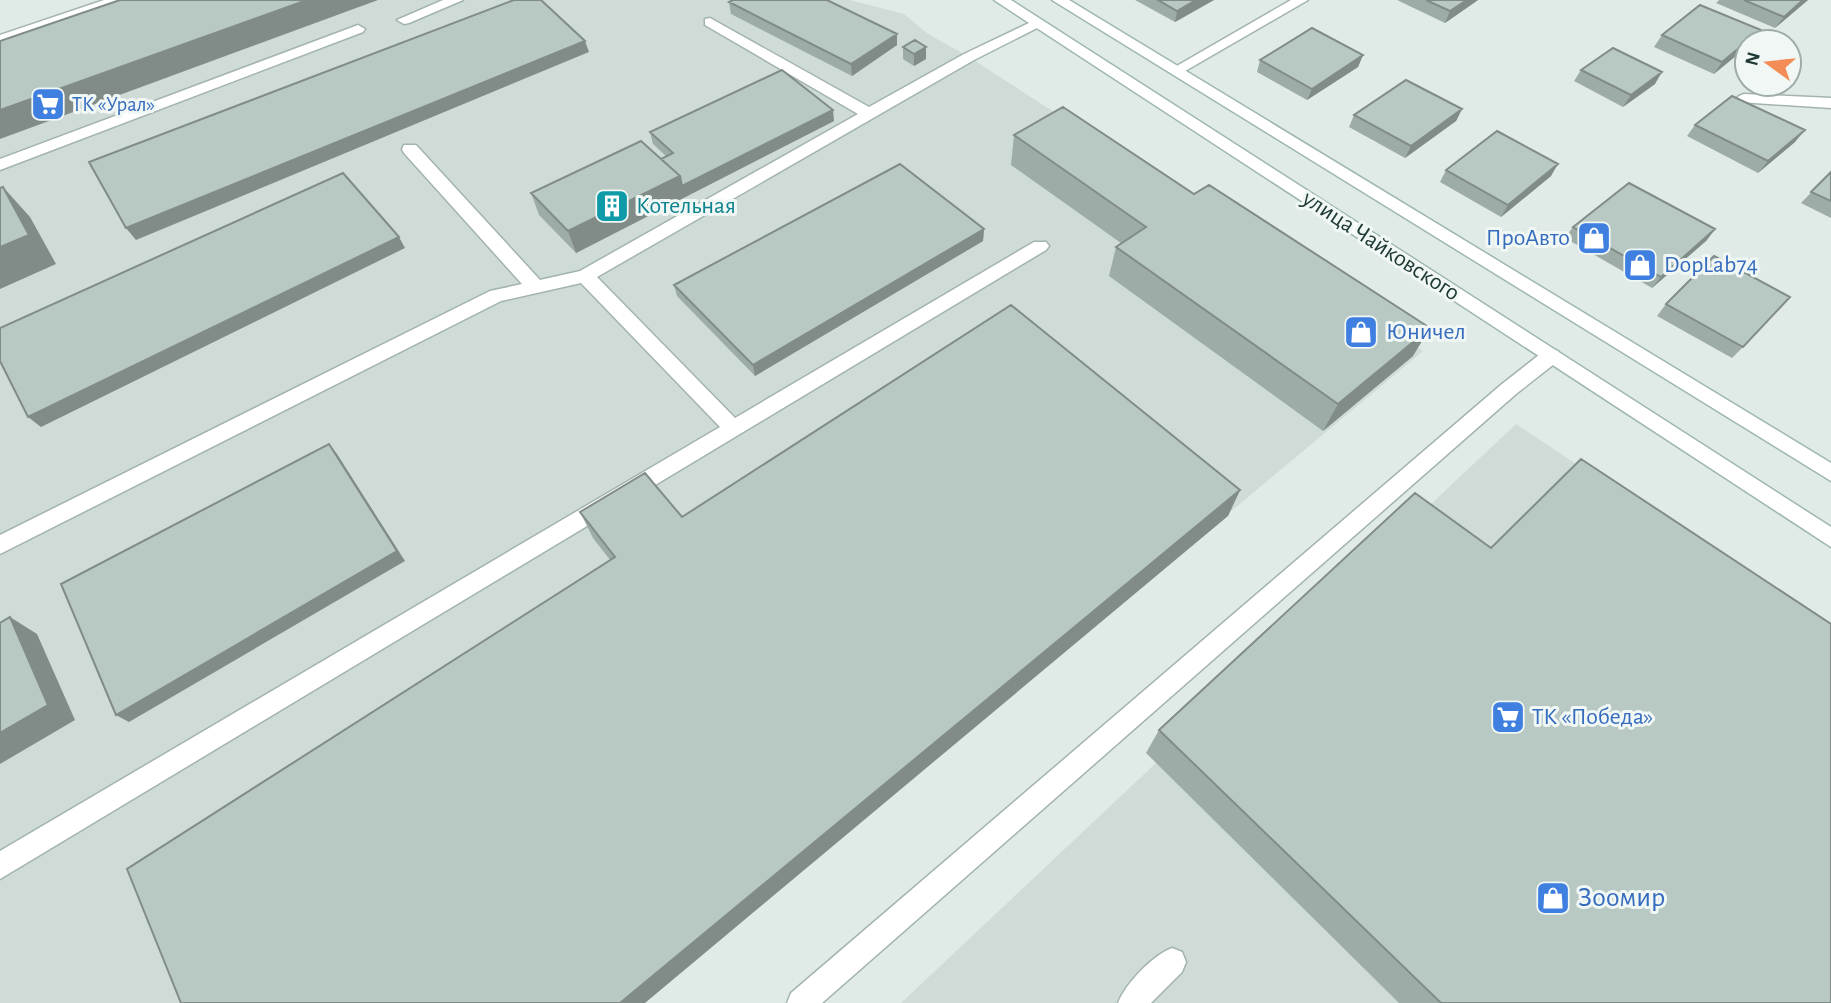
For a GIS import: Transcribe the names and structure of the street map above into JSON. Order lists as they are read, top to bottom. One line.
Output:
{"streets":{"main road":["улица Чайковского"]},"places":{"supermarket":["ТК «Урал»","ТК «Победа»"],"building":["Котельная"],"shop":["ПроАвто","DopLab74","Юничел","Зоомир"]},"north":"left"}
